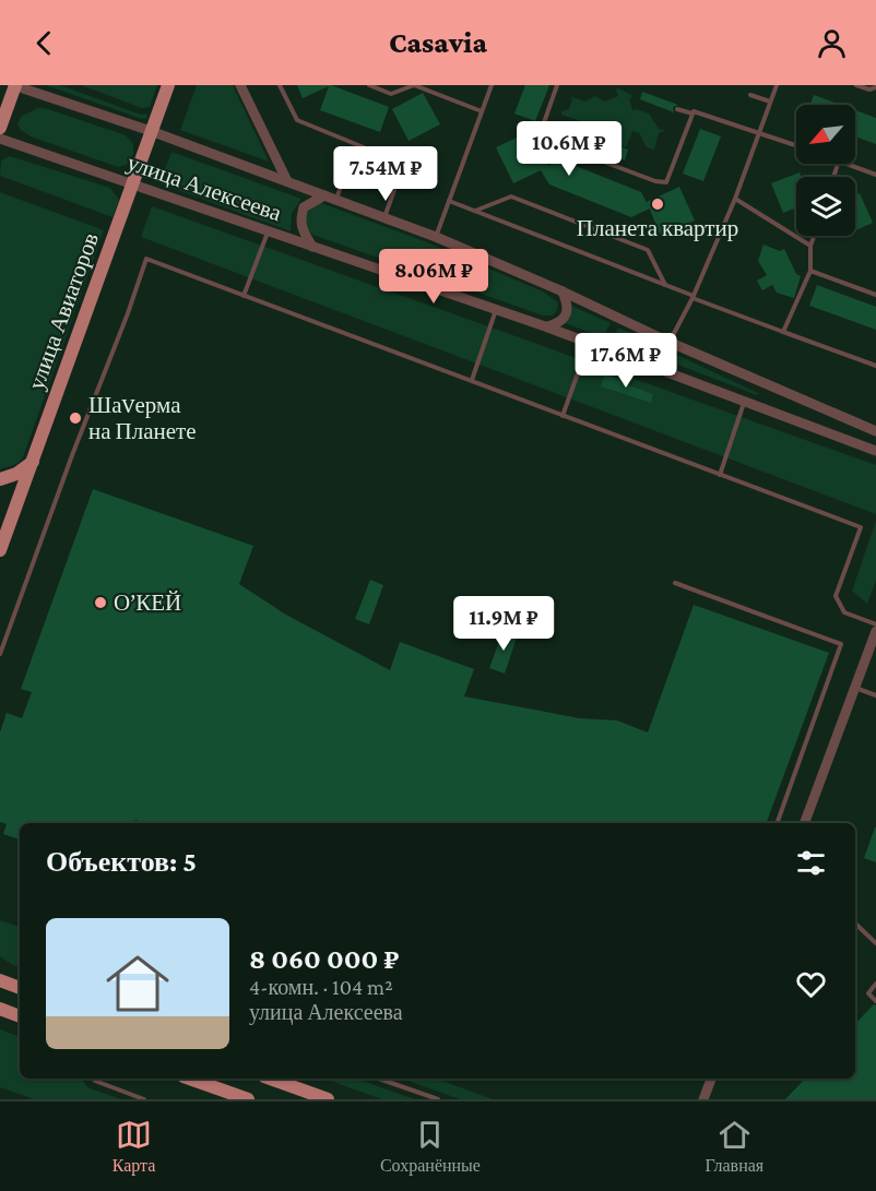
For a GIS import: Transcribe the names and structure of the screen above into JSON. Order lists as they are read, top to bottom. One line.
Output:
{"streets":{"main road":["улица Авиаторов"],"street":["улица Алексеева"]},"crossings":[["улица Алексеева","улица Авиаторов"]],"places":["Планета квартир","ШаVерма на Планете","О’КЕЙ"],"north":"bottom left","page":{"header":"Casavia","price":["10.6M ₽","7.54M ₽","8.06M ₽","17.6M ₽","11.9M ₽"],"heading":"Объектов: 5","list":[{"name":"8 060 000 ₽","note":"4-комн. · 104 m² · улица Алексеева"}],"tabs":["Карта","Сохранённые","Главная"]}}
